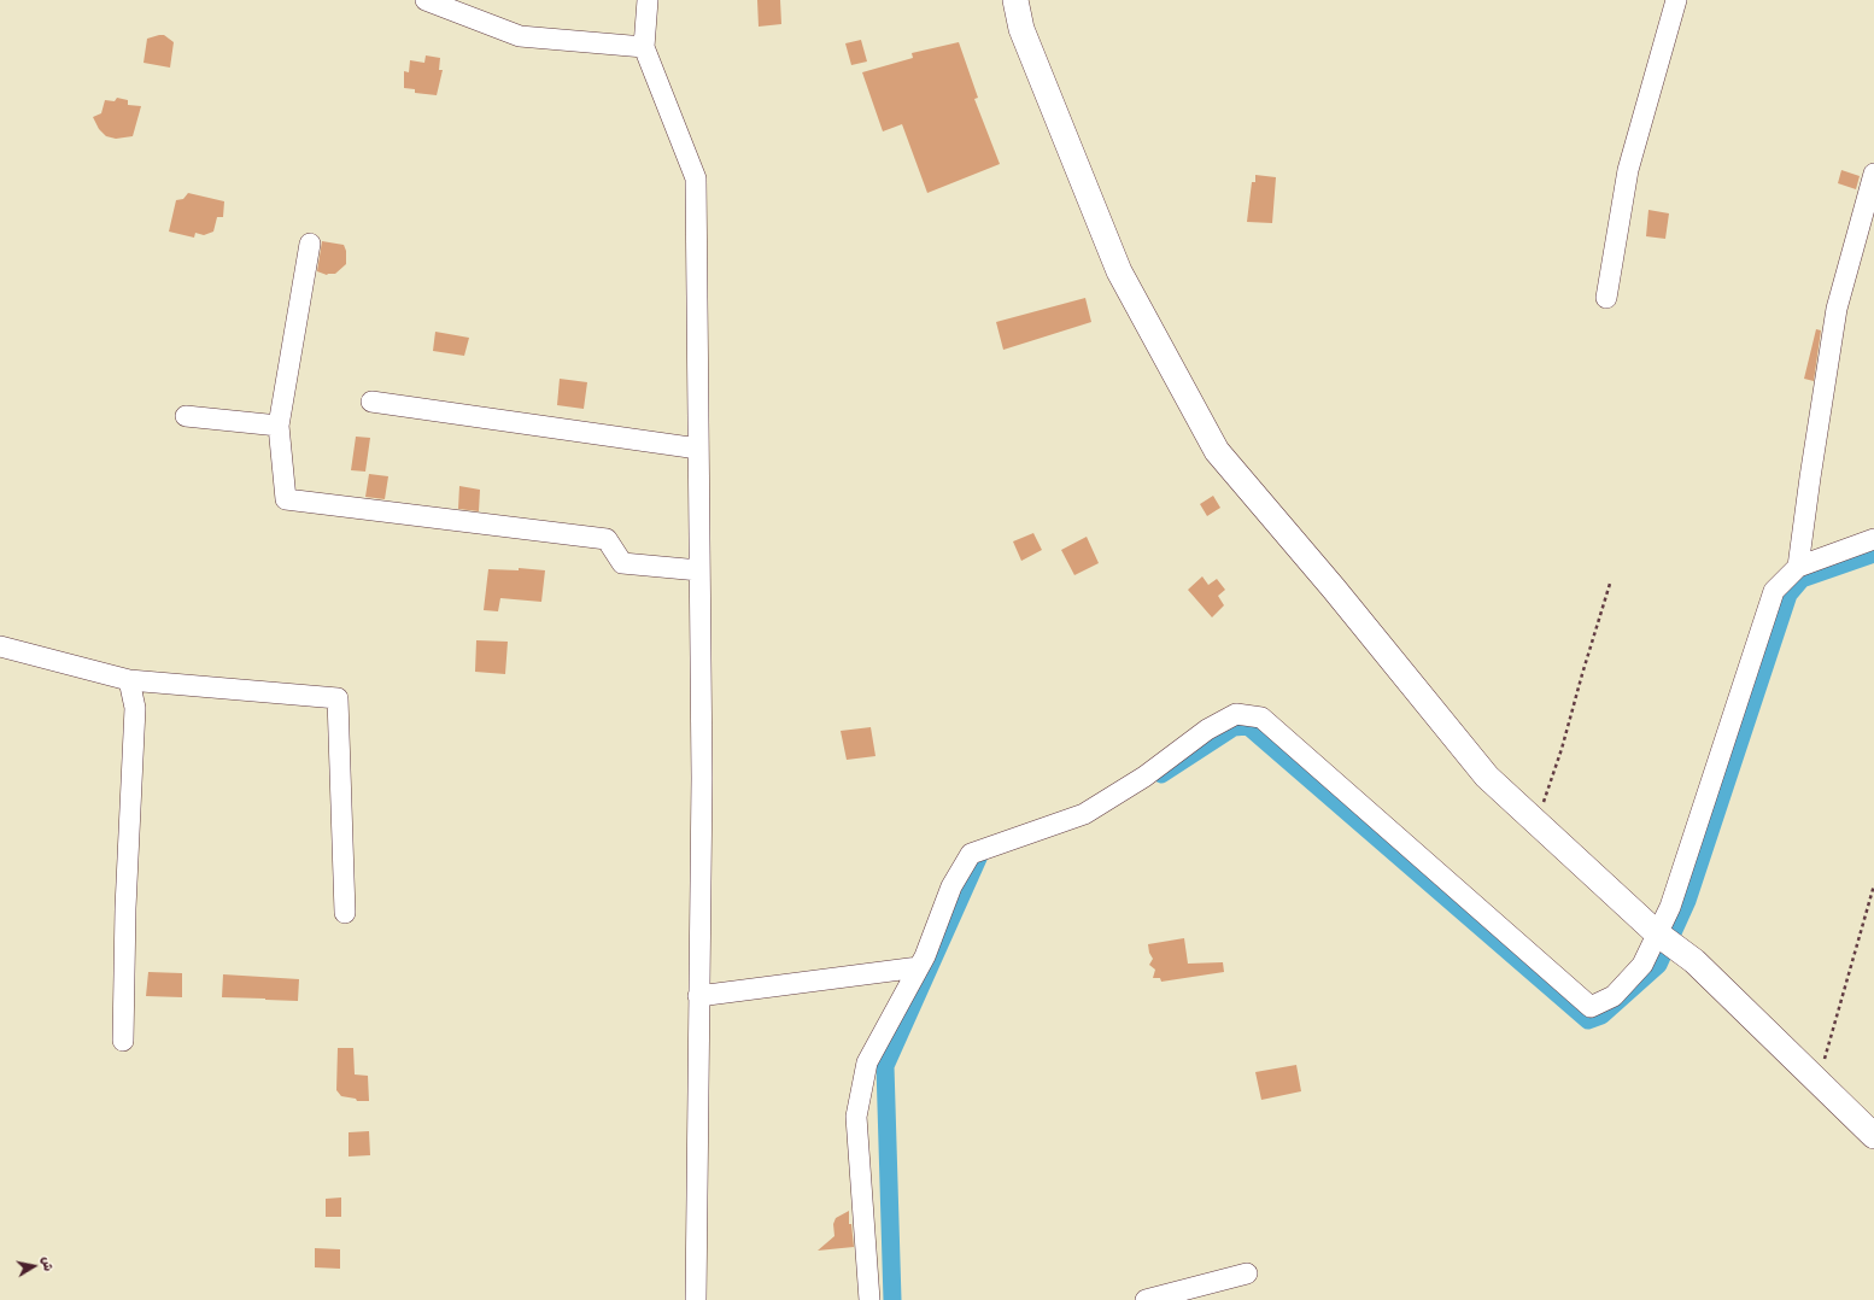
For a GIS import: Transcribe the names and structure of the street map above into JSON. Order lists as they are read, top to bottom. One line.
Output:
{"north":"right"}
